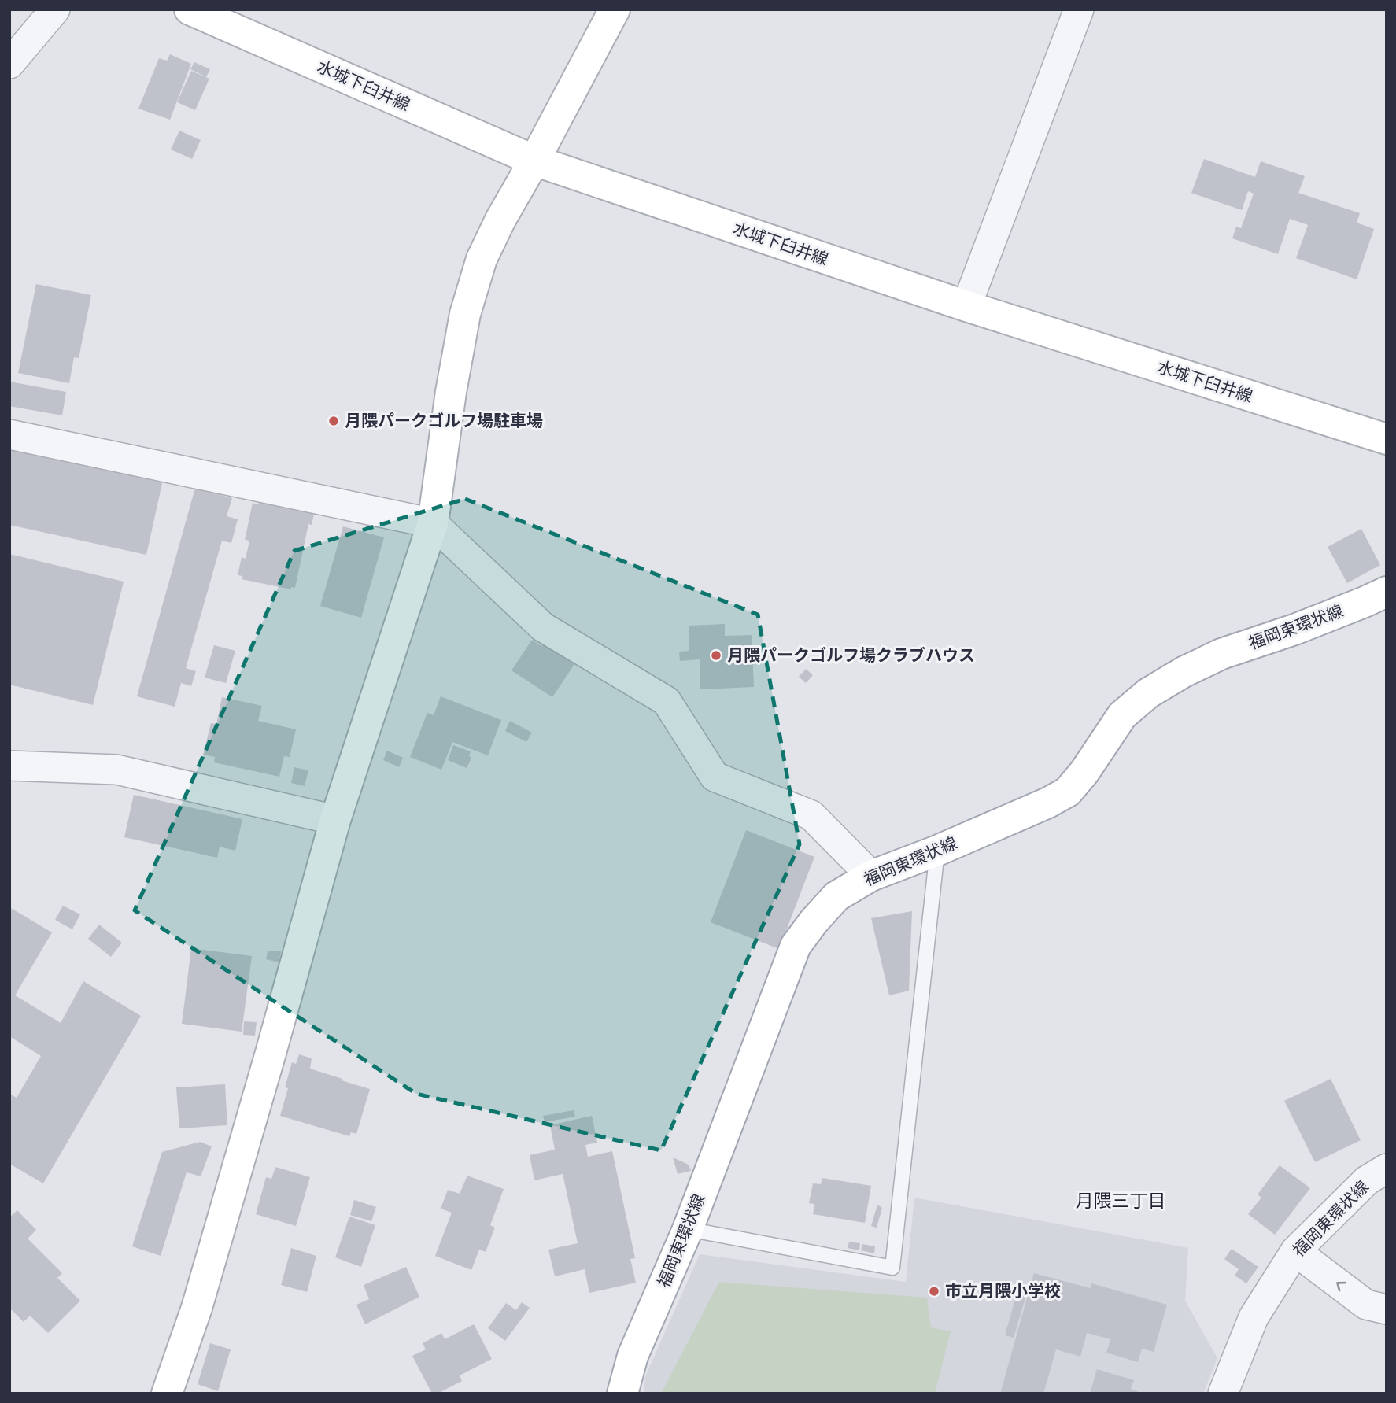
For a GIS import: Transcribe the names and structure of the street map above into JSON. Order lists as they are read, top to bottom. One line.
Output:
{"streets":{"main road":["水城下臼井線","福岡東環状線"]},"districts":["月隈三丁目"],"places":["月隈パークゴルフ場駐車場","月隈パークゴルフ場クラブハウス","市立月隈小学校"]}
